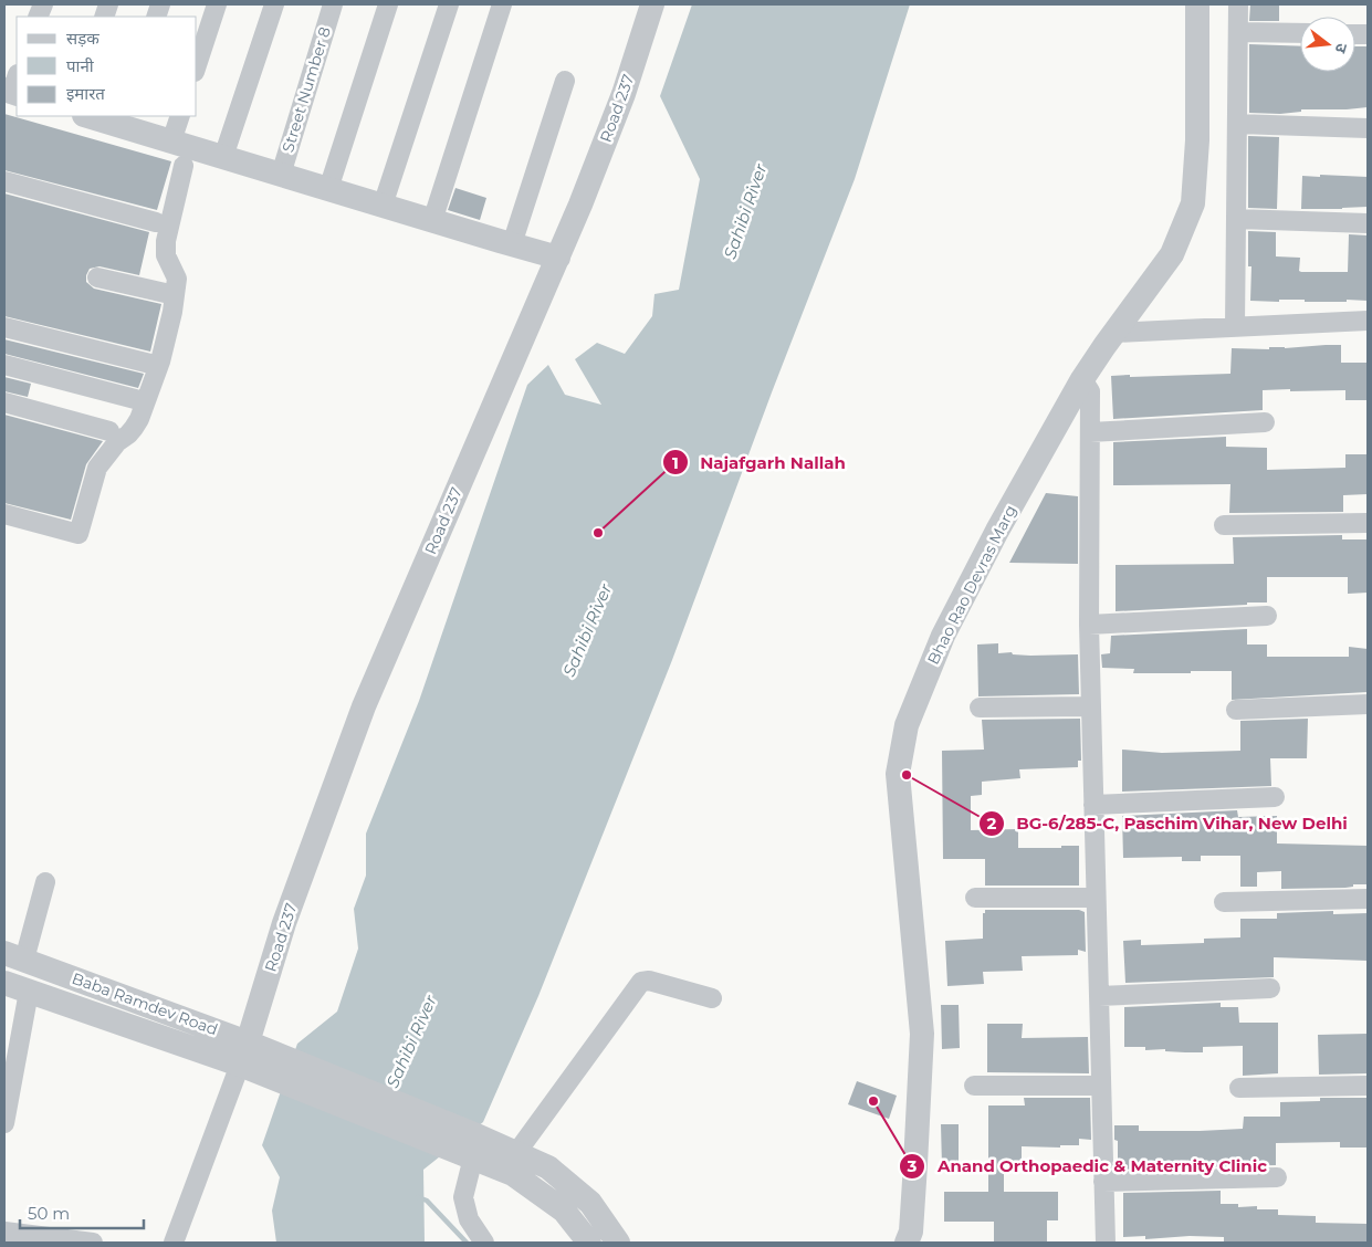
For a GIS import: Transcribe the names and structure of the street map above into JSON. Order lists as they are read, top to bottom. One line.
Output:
{"streets":{"street":["Street Number 8","Road 237","Bhao Rao Devras Marg","Baba Ramdev Road"]},"crossings":[["Road 237","Baba Ramdev Road"]],"water":["Sahibi River"],"places":["Najafgarh Nallah","BG-6/285-C, Paschim Vihar, New Delhi","Anand Orthopaedic & Maternity Clinic"],"legend":["सड़क","पानी","इमारत"],"scale_bar":"50 m","north":"right"}
